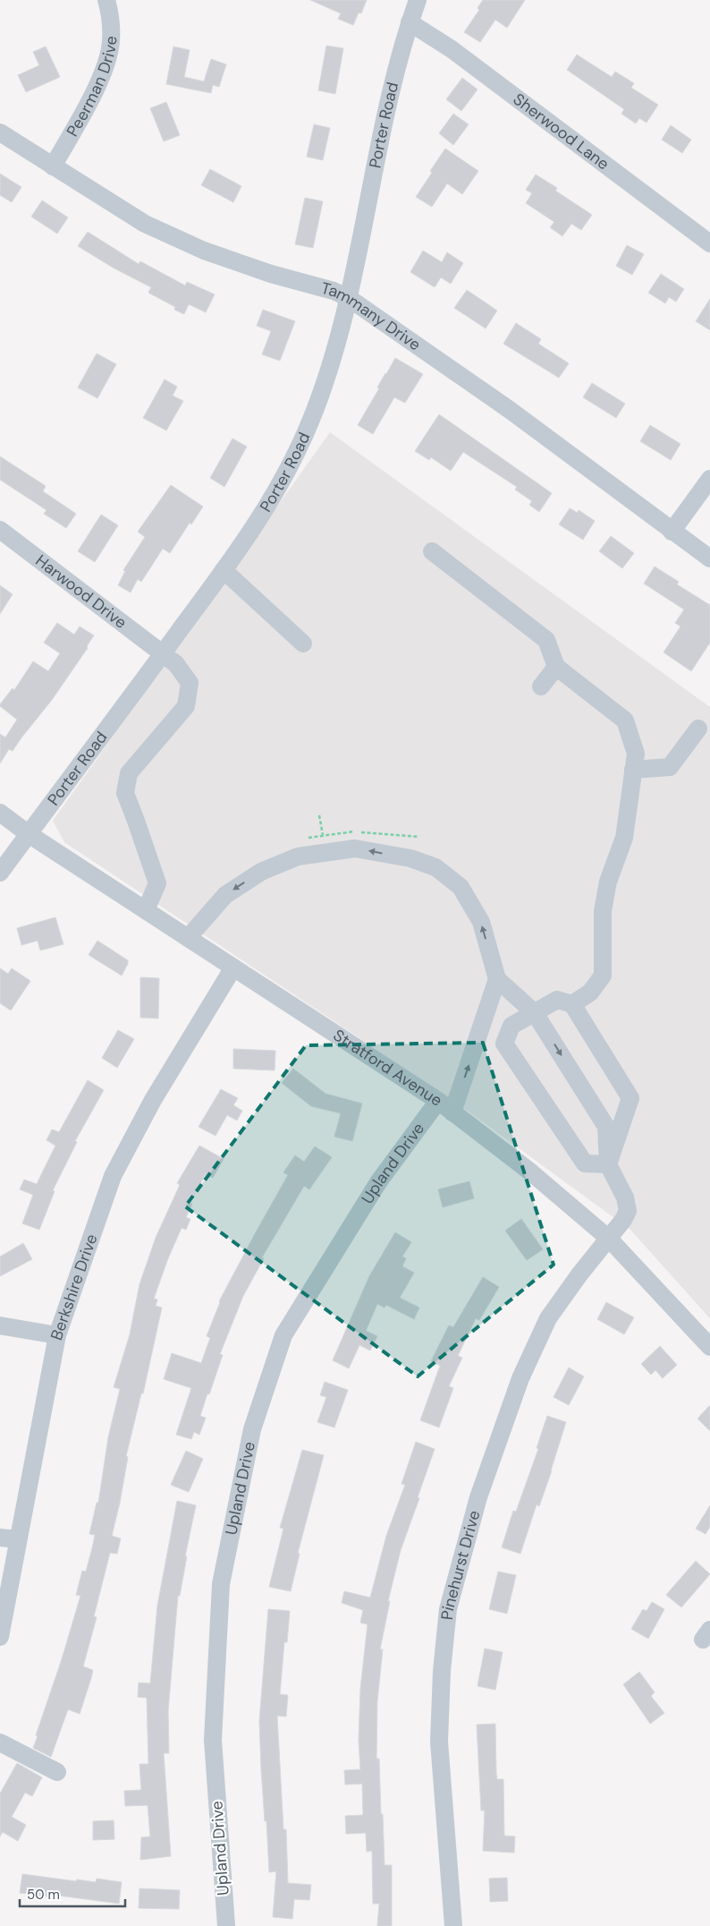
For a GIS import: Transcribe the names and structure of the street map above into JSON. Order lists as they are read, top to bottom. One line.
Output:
{"streets":{"street":["Peerman Drive","Porter Road","Sherwood Lane","Tammany Drive","Harwood Drive","Stratford Avenue","Upland Drive","Berkshire Drive","Pinehurst Drive"]},"crossings":[["Peerman Drive","Tammany Drive"],["Porter Road","Sherwood Lane"],["Porter Road","Tammany Drive"],["Porter Road","Harwood Drive"],["Porter Road","Stratford Avenue"],["Harwood Drive","Stratford Avenue"],["Stratford Avenue","Upland Drive"],["Stratford Avenue","Berkshire Drive"],["Stratford Avenue","Pinehurst Drive"]],"scale_bar":"50 m"}
